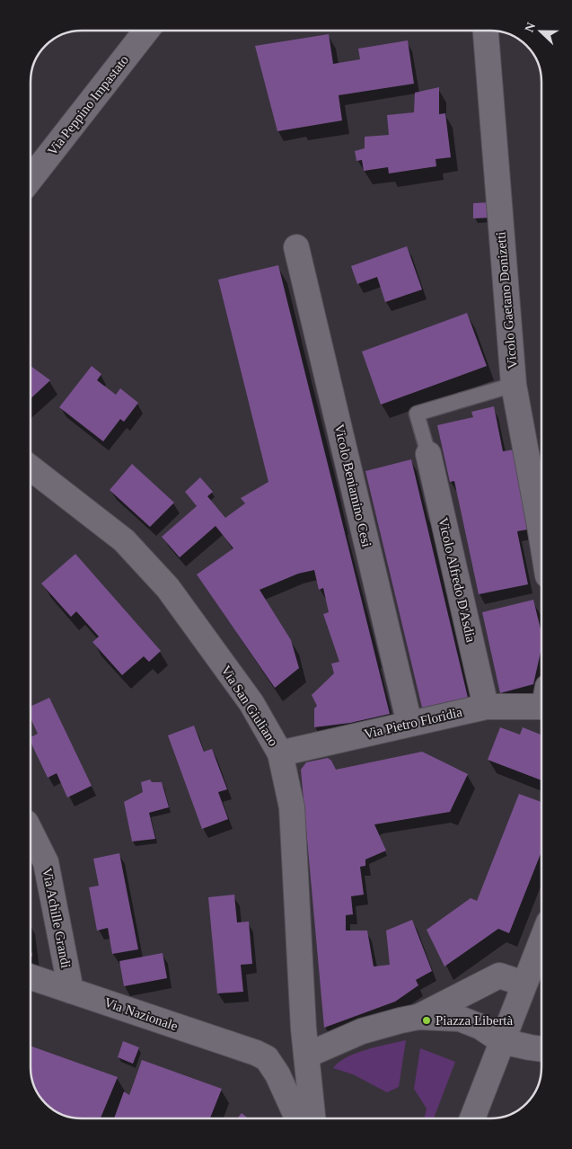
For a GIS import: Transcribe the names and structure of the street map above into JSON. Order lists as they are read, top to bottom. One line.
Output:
{"streets":{"street":["Via Peppino Impastato","Vicolo Gaetano Donizetti","Vicolo Beniamino Cesi","Vicolo Alfredo D'Asdia","Via San Giuliano","Via Pietro Floridia","Via Achille Grandi","Via Nazionale"]},"crossings":[["Vicolo Beniamino Cesi","Via Pietro Floridia"],["Vicolo Alfredo D'Asdia","Via Pietro Floridia"],["Via San Giuliano","Via Pietro Floridia"],["Via Achille Grandi","Via Nazionale"]],"places":["Piazza Libertà"],"north":"left"}
